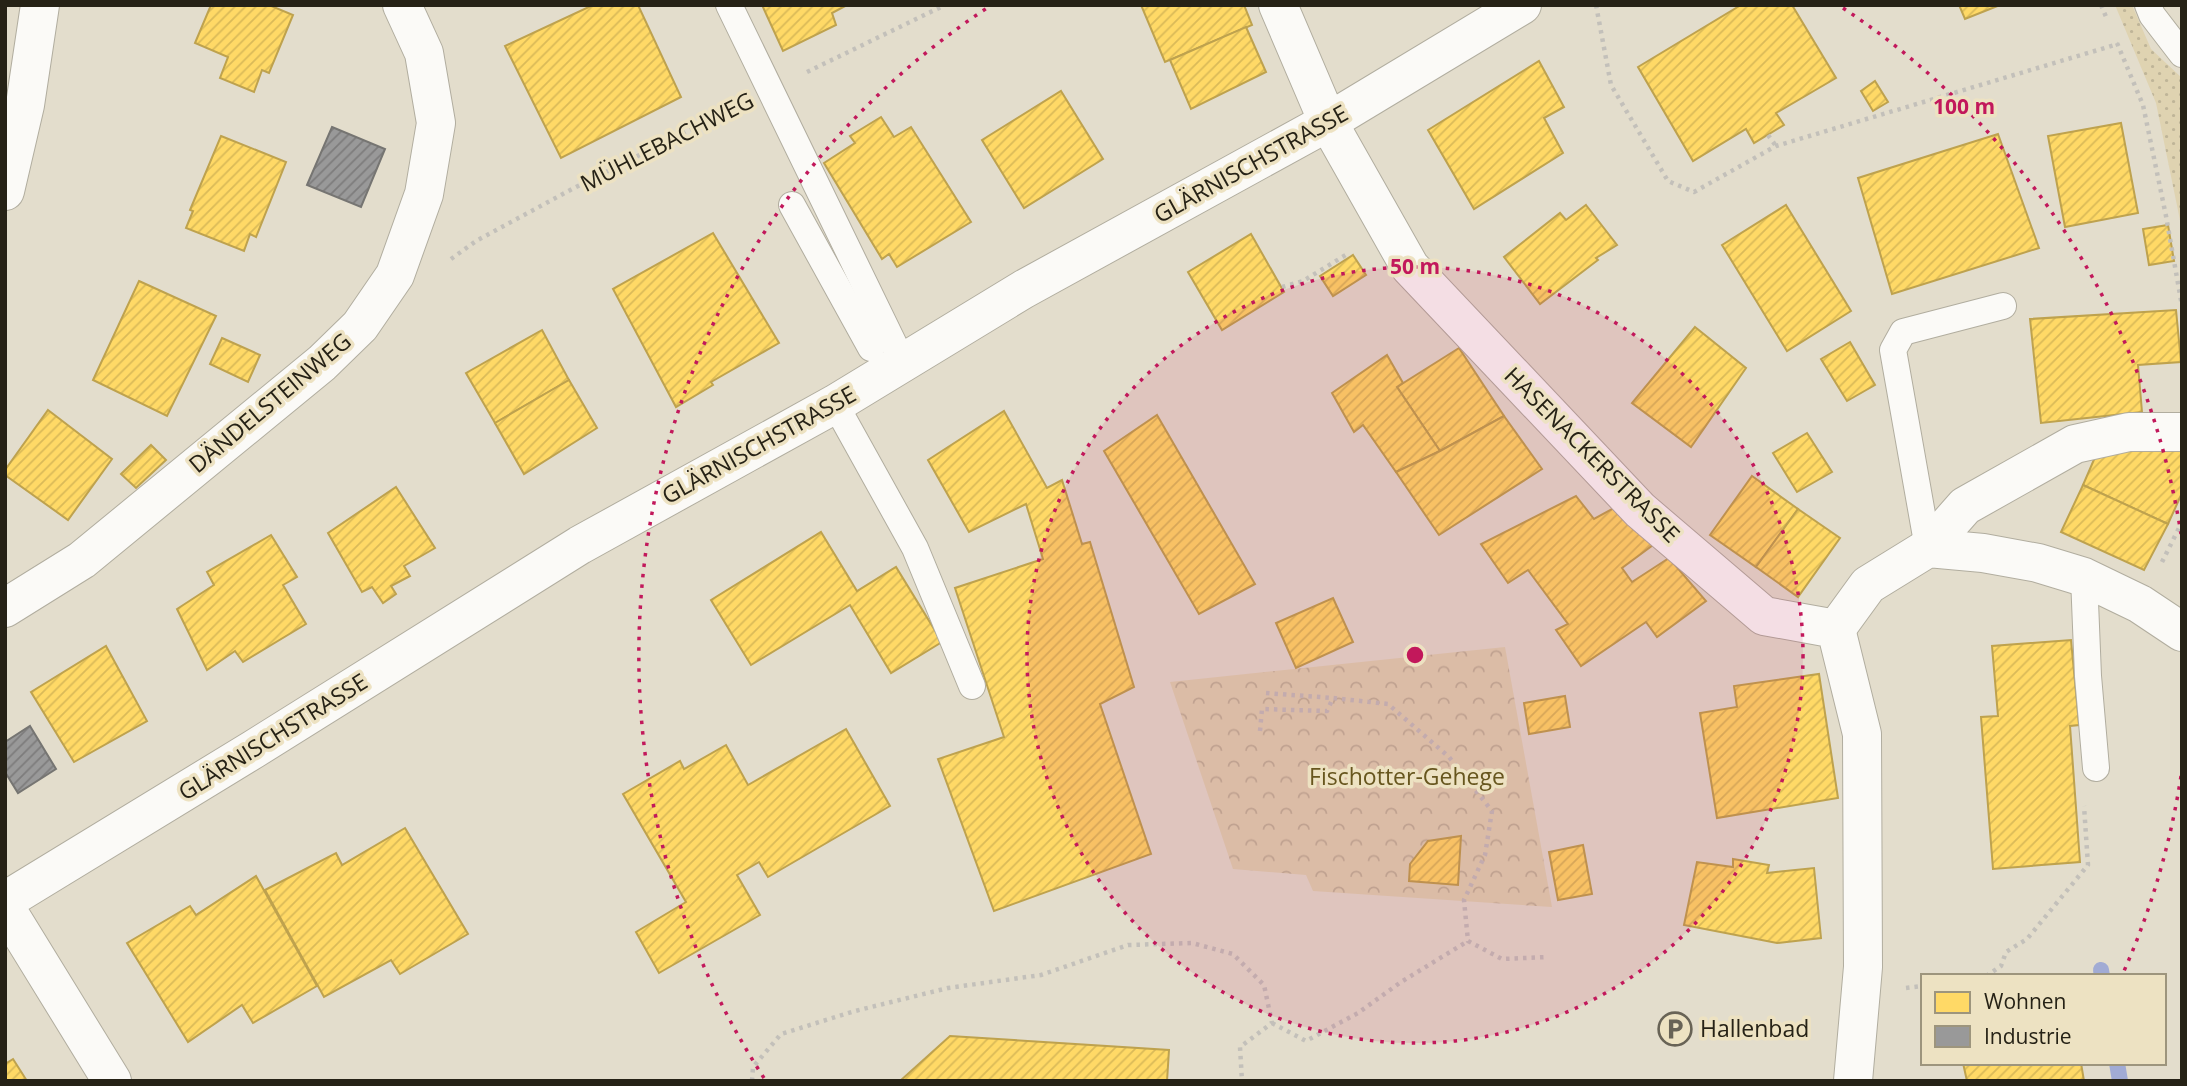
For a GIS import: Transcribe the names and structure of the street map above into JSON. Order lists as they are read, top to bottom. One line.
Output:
{"streets":{"street":["GLÄRNISCHSTRASSE","DÄNDELSTEINWEG","HASENACKERSTRASSE"],"path":["MÜHLEBACHWEG"]},"crossings":[["MÜHLEBACHWEG","DÄNDELSTEINWEG"],["GLÄRNISCHSTRASSE","HASENACKERSTRASSE"]],"parks":["Fischotter-Gehege"],"places":{"parking":["Hallenbad"]},"legend":["Wohnen","Industrie"],"rings":["100 m","50 m"]}
